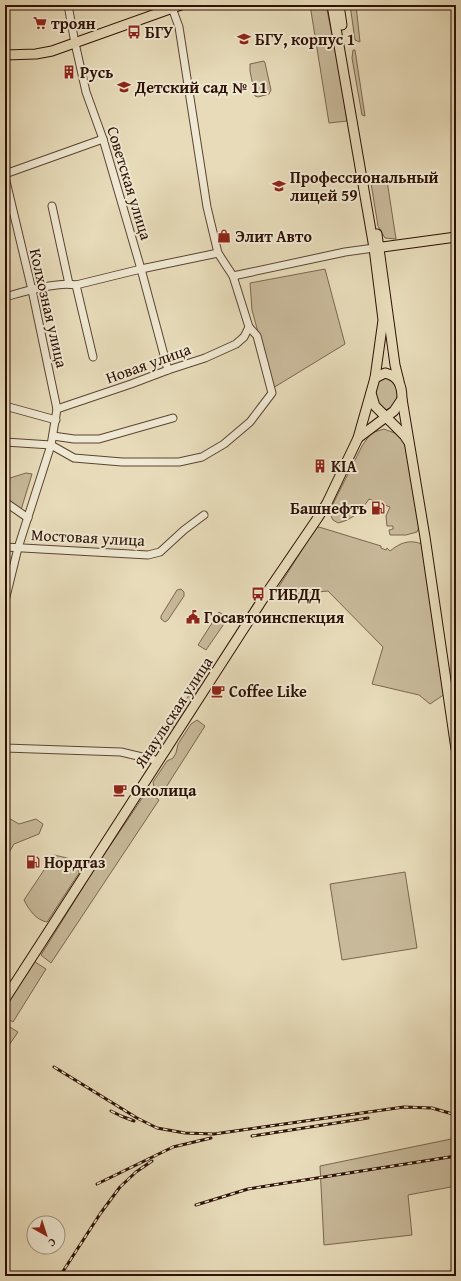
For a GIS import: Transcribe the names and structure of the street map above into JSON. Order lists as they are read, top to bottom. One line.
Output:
{"streets":{"main road":["Янаульская улица"],"street":["Советская улица","Колхозная улица","Новая улица","Мостовая улица"]},"crossings":[["Советская улица","Новая улица"],["Колхозная улица","Новая улица"],["Колхозная улица","Мостовая улица"]],"places":{"supermarket":["троян"],"bus stop":["БГУ","ГИБДД"],"school or university":["БГУ, корпус 1","Детский сад № 11","Профессиональный лицей 59"],"building":["Русь","KIA"],"shop":["Элит Авто"],"fuel station":["Башнефть","Нордгаз"],"public building":["Госавтоинспекция"],"cafe":["Coffee Like","Околица"]},"north":"bottom right"}
